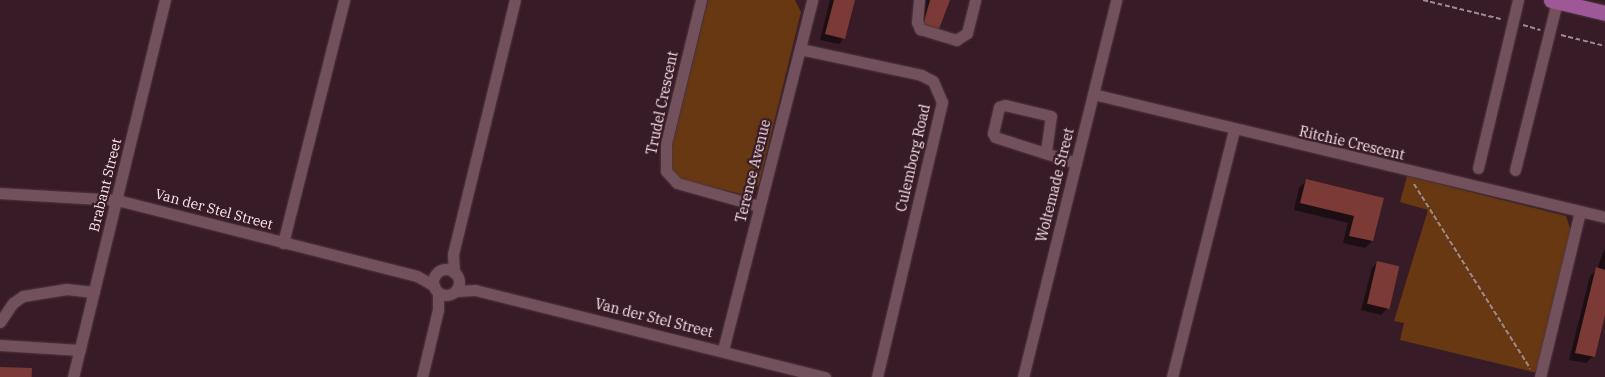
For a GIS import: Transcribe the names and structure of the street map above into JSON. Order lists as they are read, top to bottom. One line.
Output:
{"streets":{"street":["Trudel Crescent","Ritchie Crescent","Culemborg Road","Terence Avenue","Brabant Street","Woltemade Street","Van der Stel Street"]},"crossings":[["Trudel Crescent","Terence Avenue"],["Ritchie Crescent","Woltemade Street"],["Culemborg Road","Terence Avenue"],["Terence Avenue","Van der Stel Street"],["Brabant Street","Van der Stel Street"]]}
